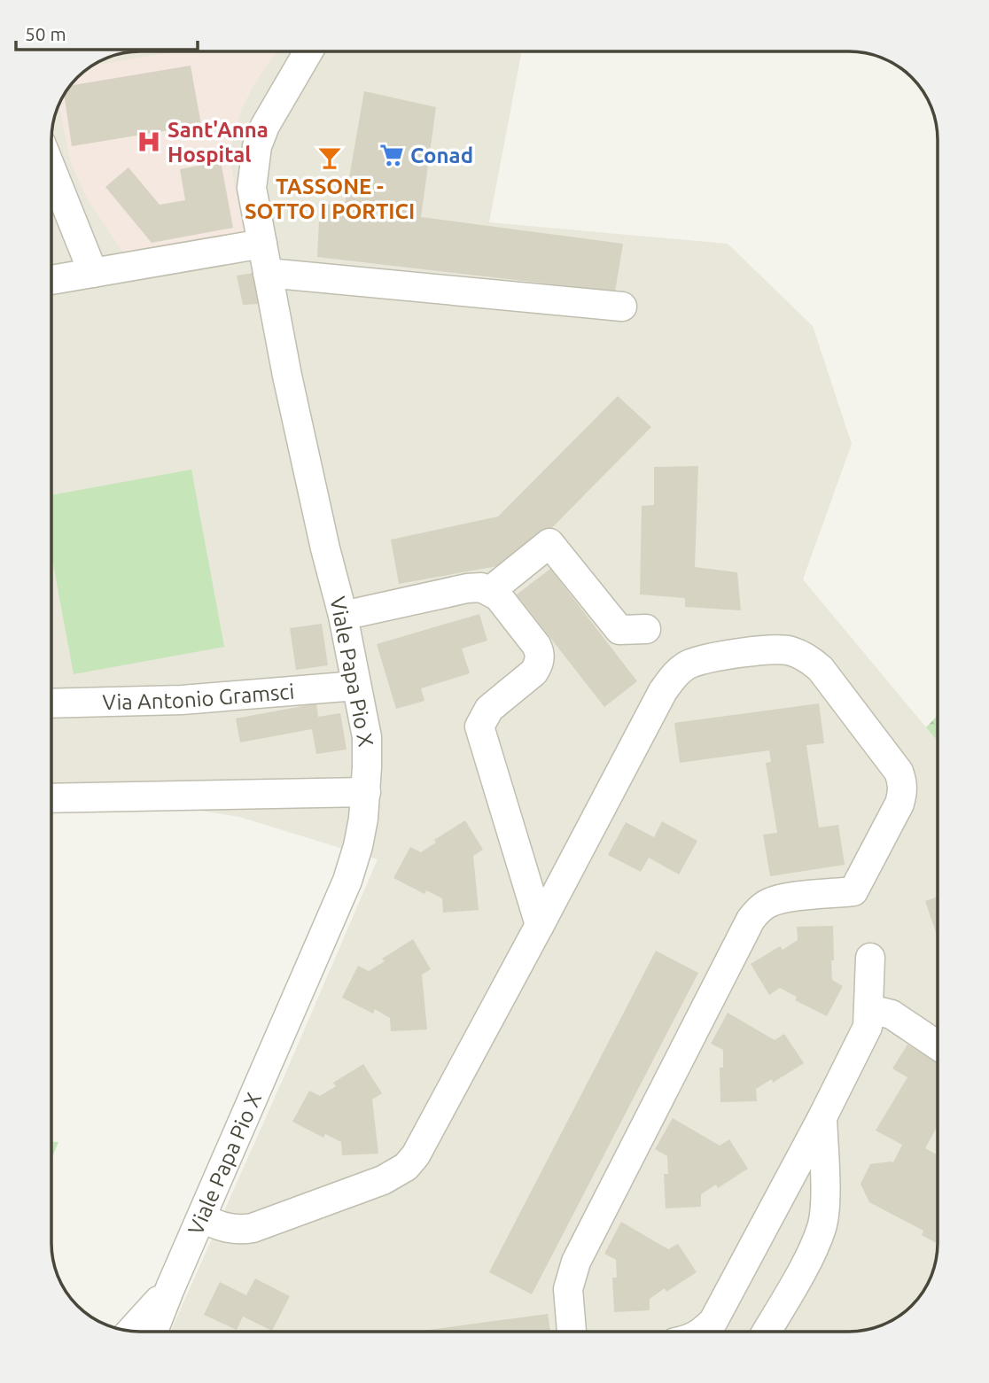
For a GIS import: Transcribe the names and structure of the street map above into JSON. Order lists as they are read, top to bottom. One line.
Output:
{"streets":{"street":["Viale Papa Pio X","Via Antonio Gramsci"]},"crossings":[["Viale Papa Pio X","Via Antonio Gramsci"]],"places":{"hospital":["Sant'Anna Hospital"],"supermarket":["Conad"],"bar":["TASSONE - SOTTO I PORTICI"]},"scale_bar":"50 m"}
